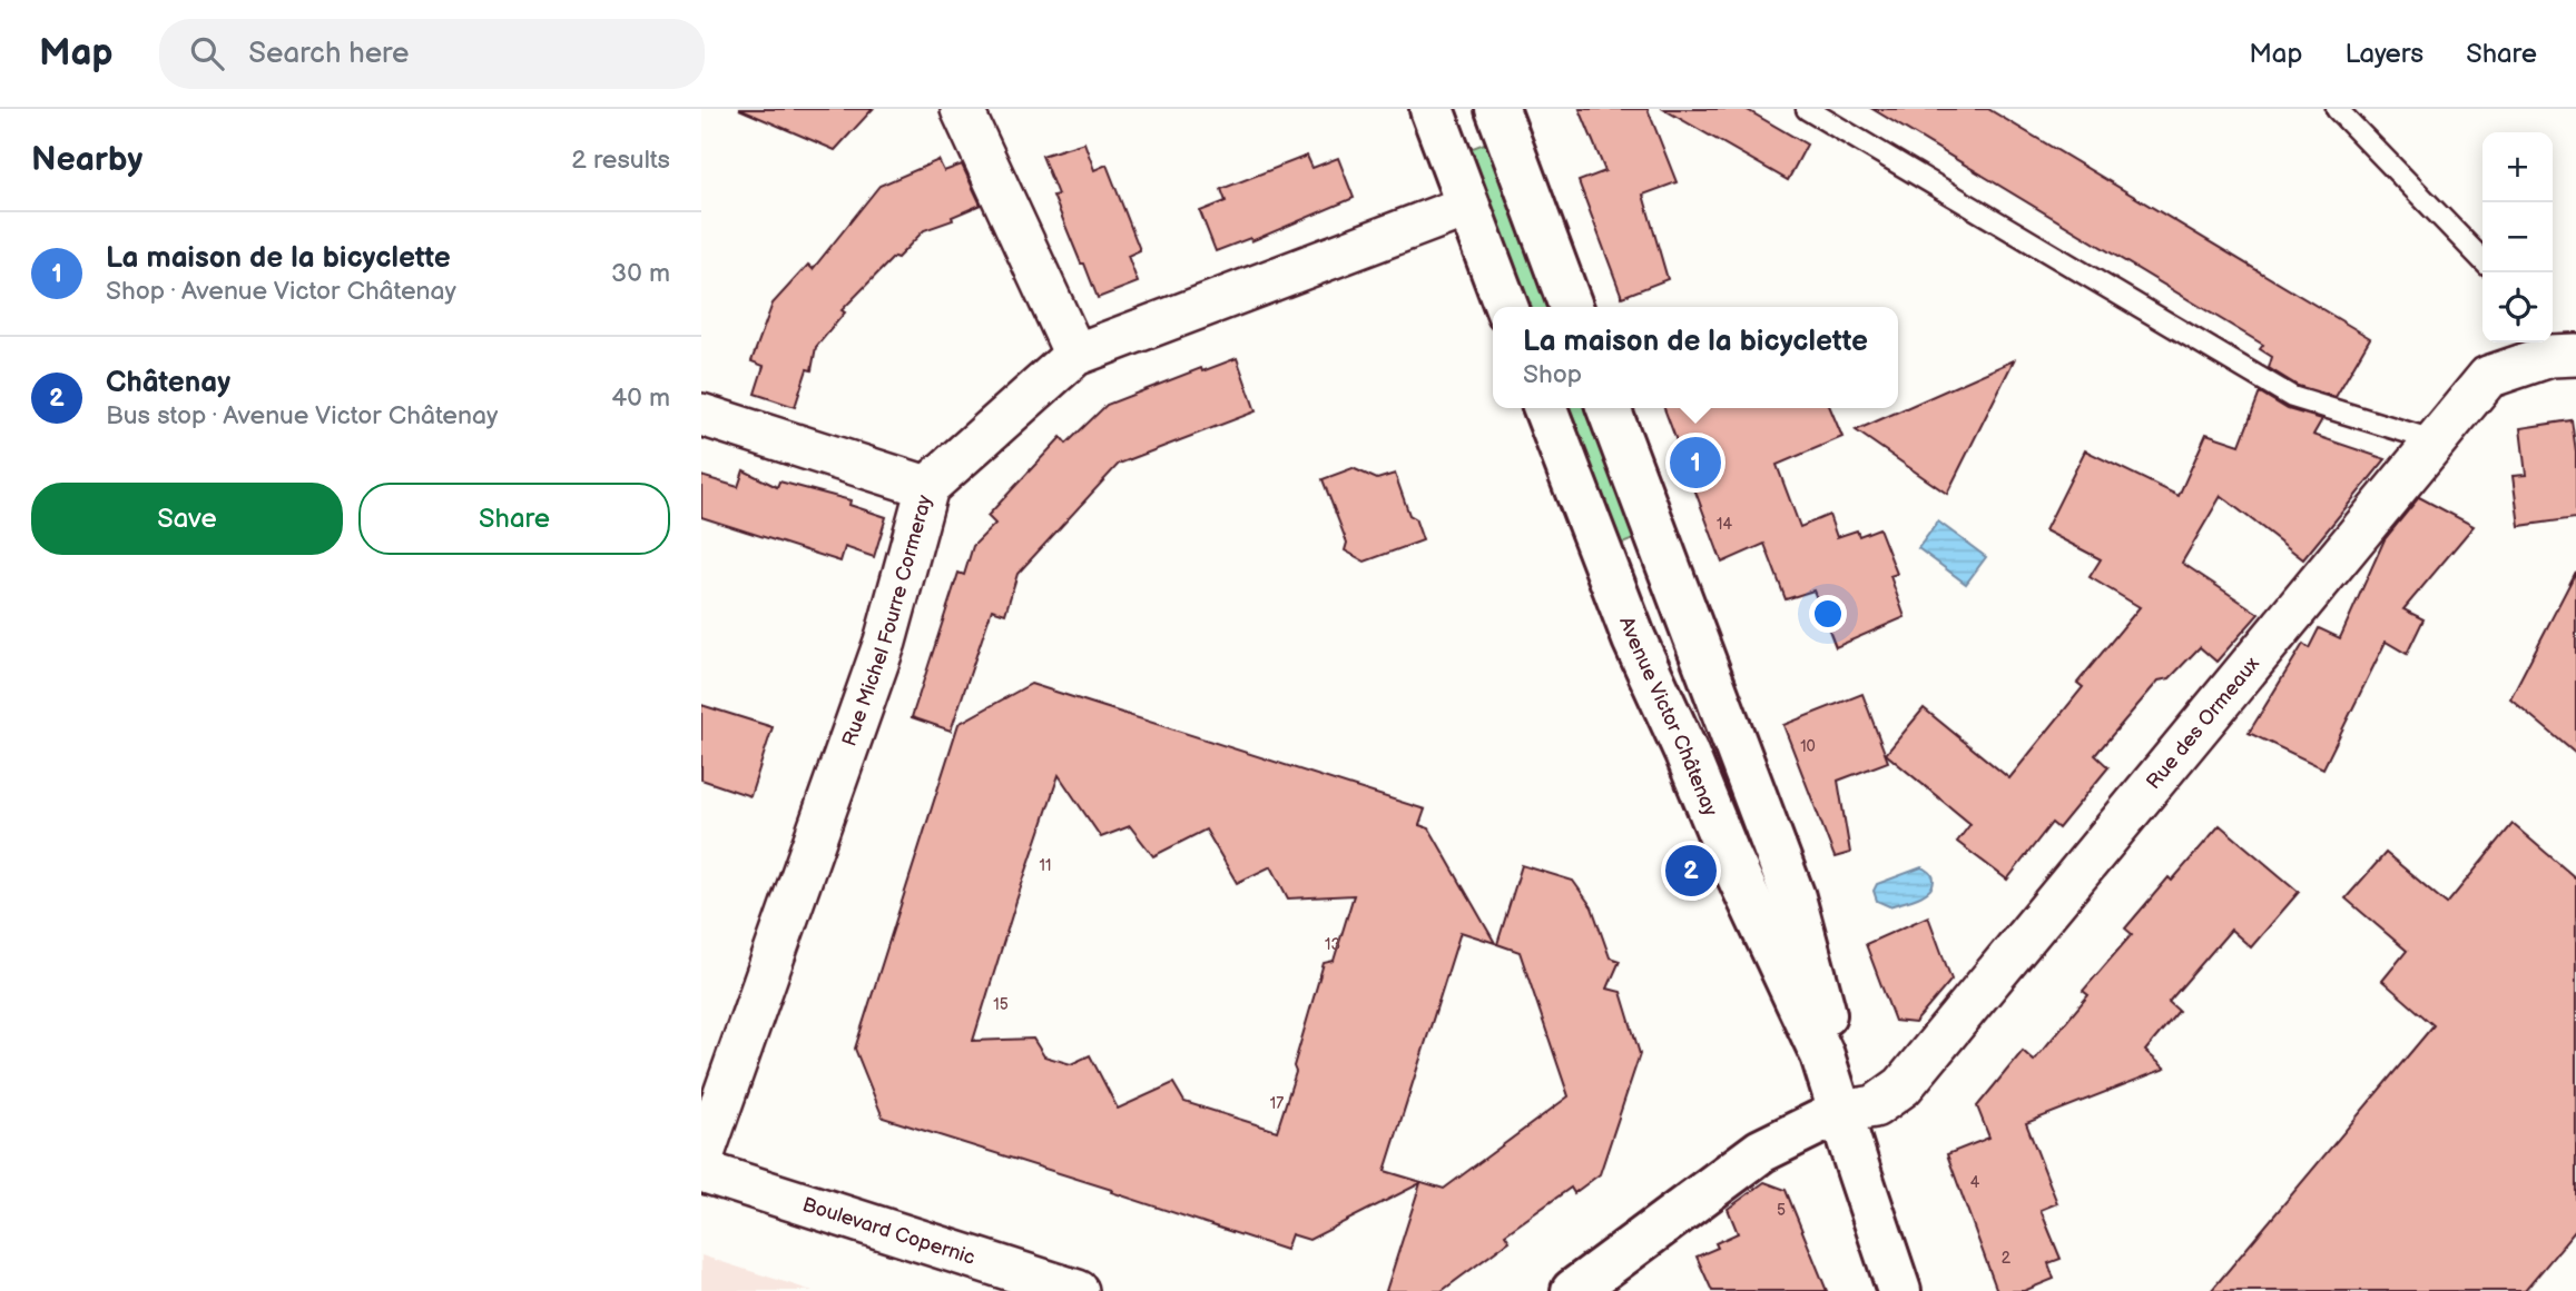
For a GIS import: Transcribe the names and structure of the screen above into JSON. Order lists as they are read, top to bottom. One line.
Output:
{"streets":{"main road":["Avenue Victor Châtenay"],"street":["Rue Michel Fourre Cormeray","Rue des Ormeaux","Boulevard Copernic"]},"crossings":[["Avenue Victor Châtenay","Rue des Ormeaux"]],"house_numbers":["14","10","11","13","15","17","4","5","2"],"page":{"header":"Map","search":"Search here","nav":["Map","Layers","Share"],"heading":["Nearby","2 results"],"map_buttons":["+","−"],"list":[{"mark":"1","name":"La maison de la bicyclette","note":"Shop · Avenue Victor Châtenay","value":"30 m"},{"mark":"2","name":"Châtenay","note":"Bus stop · Avenue Victor Châtenay","value":"40 m"}],"popup":["La maison de la bicyclette","Shop"],"pins":["1","2"],"buttons":["Save","Share"]}}
